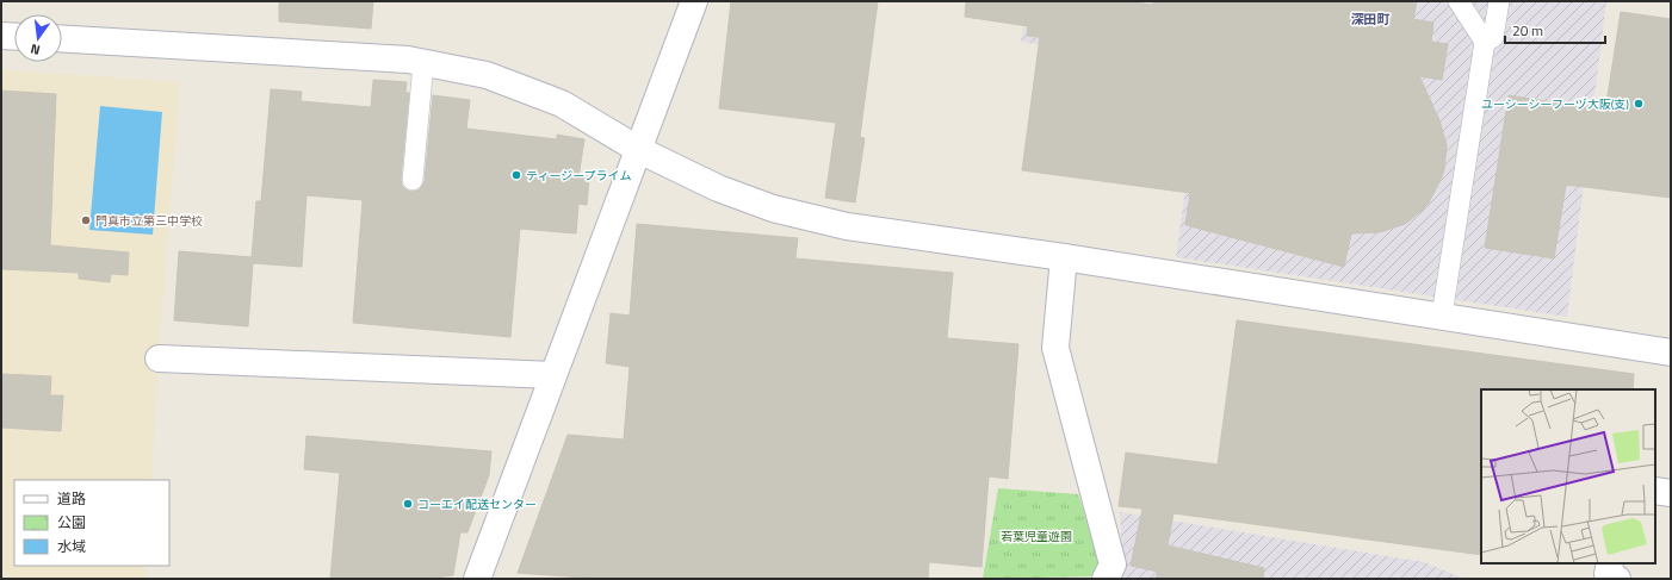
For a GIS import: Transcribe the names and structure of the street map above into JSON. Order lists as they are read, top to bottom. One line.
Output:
{"districts":["深田町"],"parks":["若葉児童遊園"],"places":["ユーシーシーフーヅ大阪(支)","ティージープライム","門真市立第三中学校","コーエイ配送センター"],"legend":["道路","公園","水域"],"scale_bar":"20 m","north":"bottom"}
